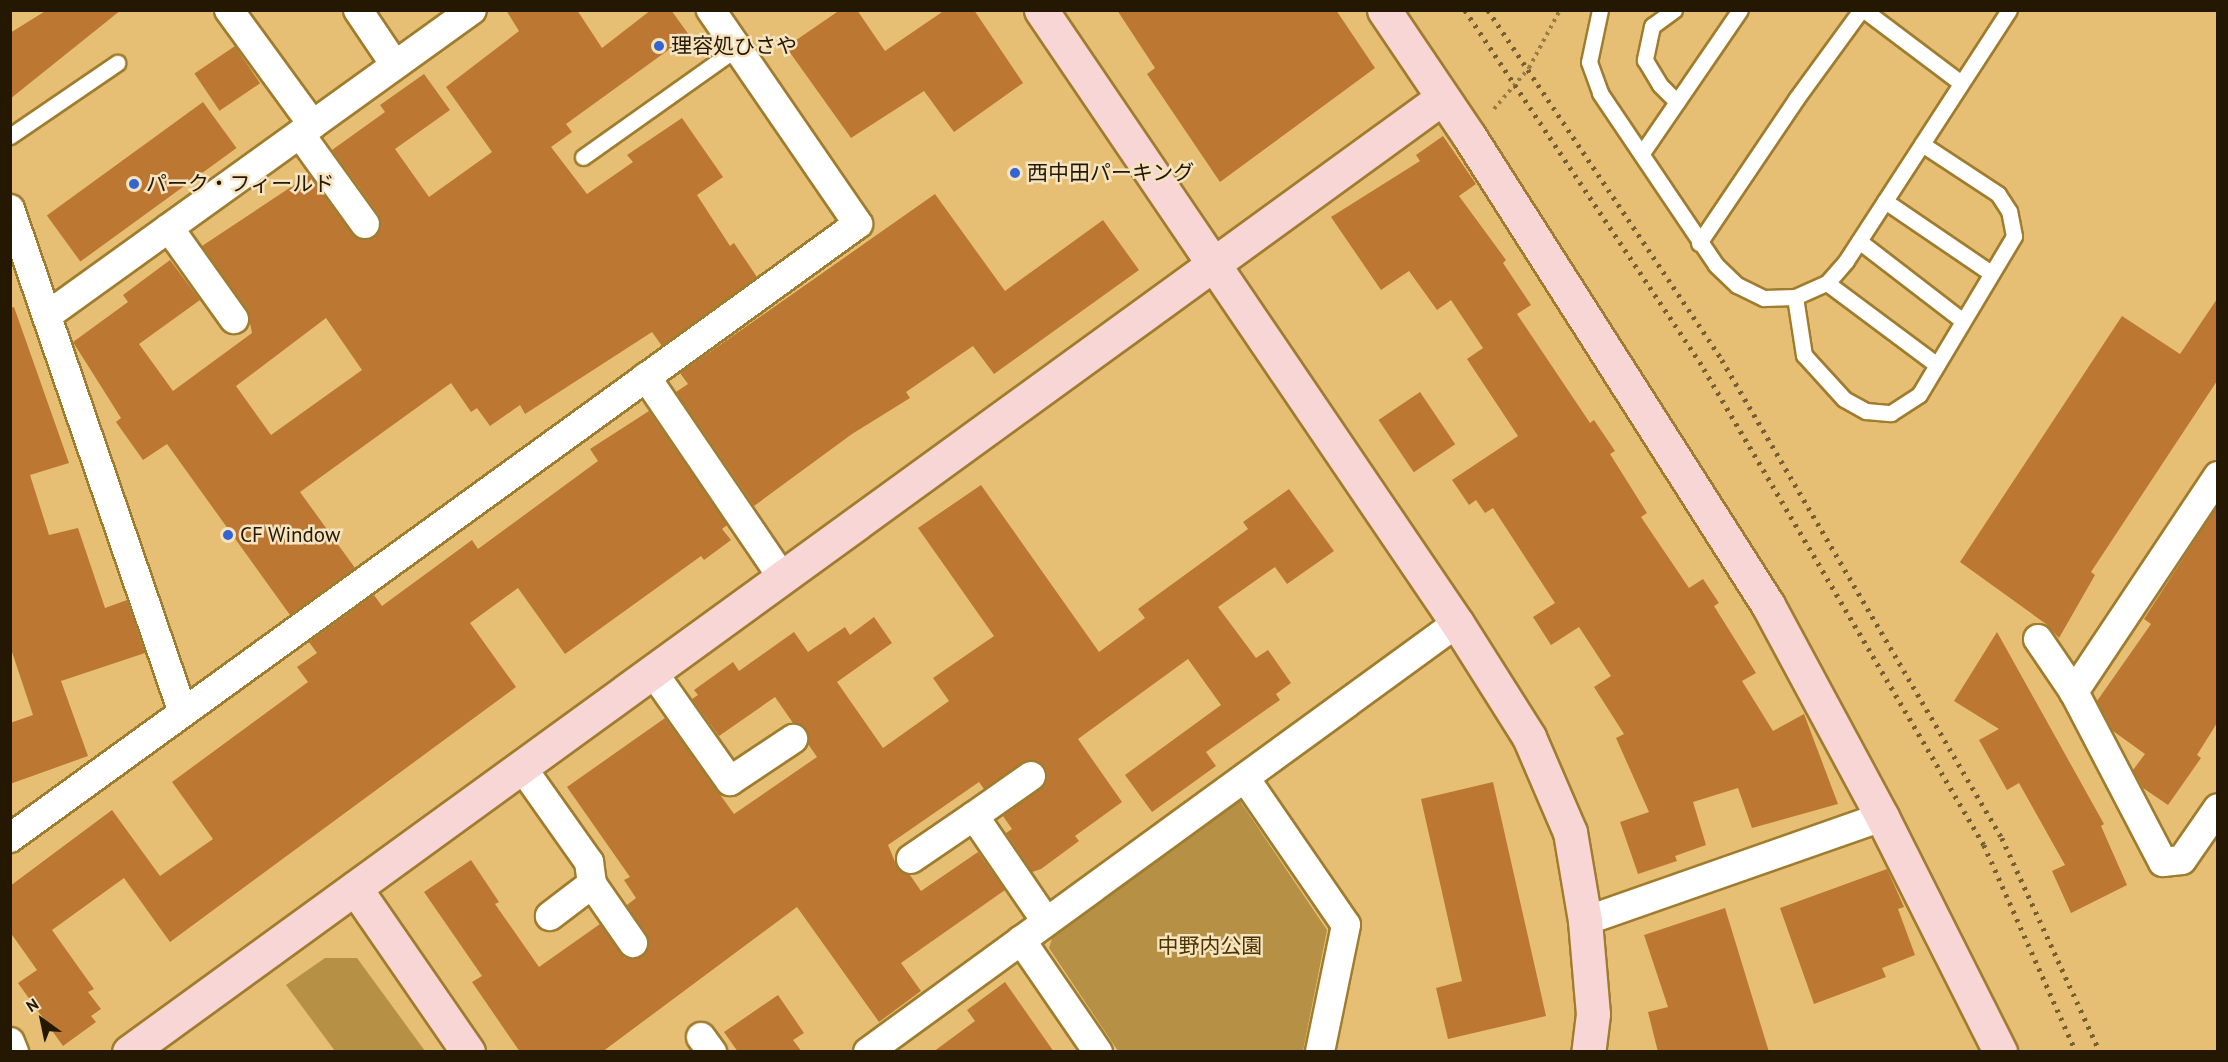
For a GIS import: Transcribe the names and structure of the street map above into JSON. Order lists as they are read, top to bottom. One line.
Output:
{"parks":["中野内公園"],"places":["理容処ひさや","西中田パーキング","パーク・フィールド","CF Window"],"north":"top left"}
